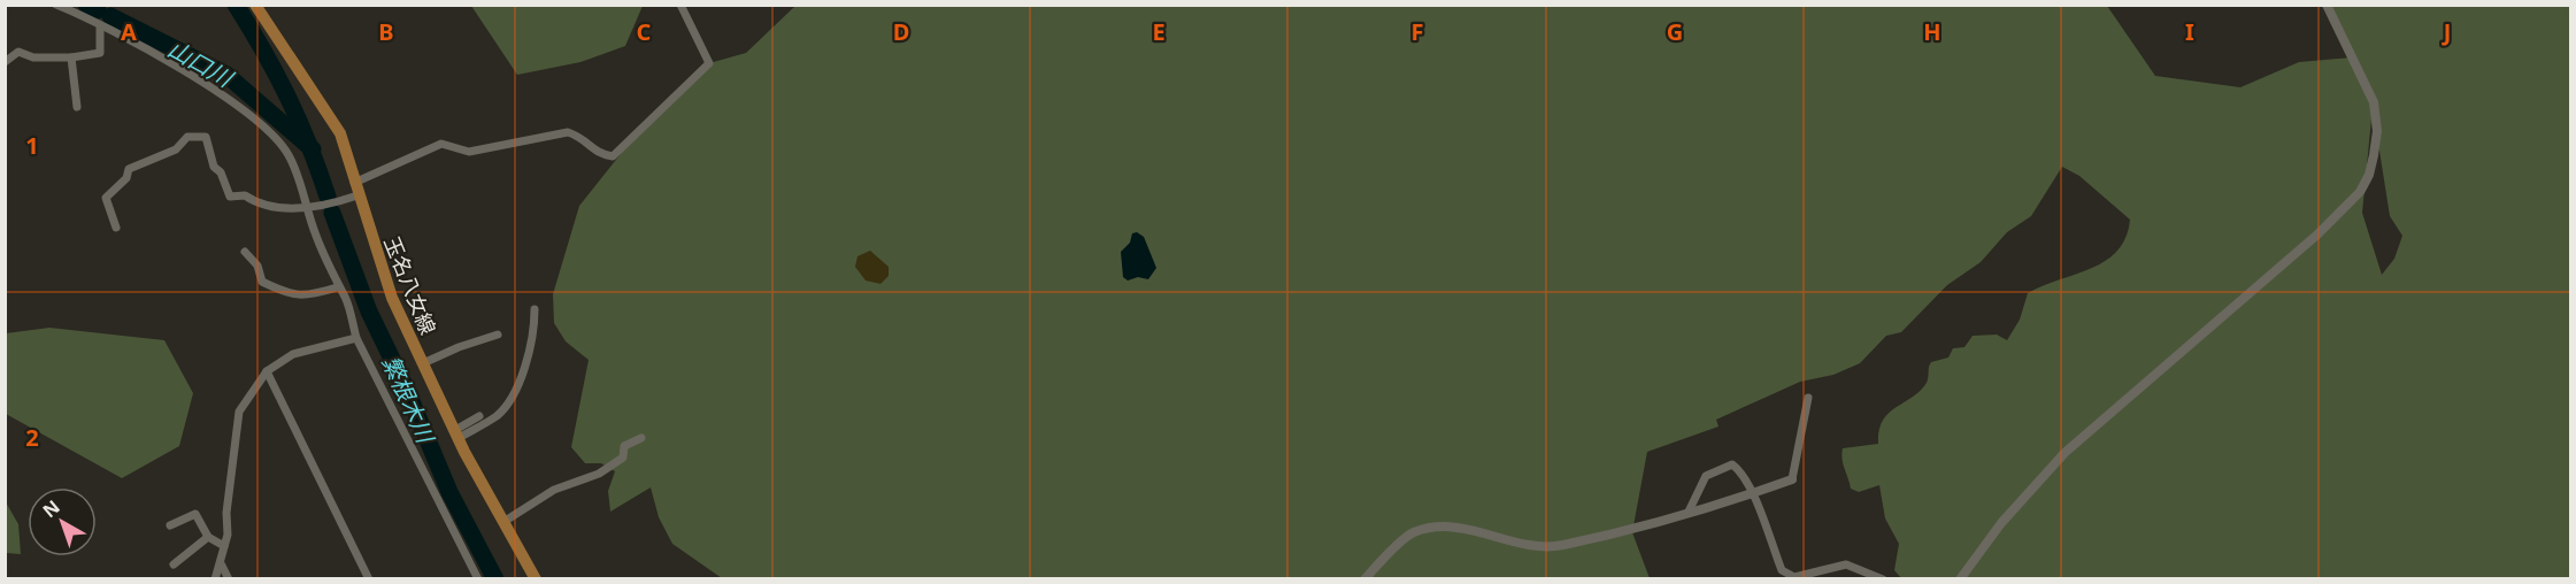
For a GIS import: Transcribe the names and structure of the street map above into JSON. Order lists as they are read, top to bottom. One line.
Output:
{"streets":{"main road":["玉名八女線"]},"water":["山口川","繁根木川"],"north":"top left","grid":{"columns":["A","B","C","D","E","F","G","H","I","J"],"rows":["1","2"]}}
